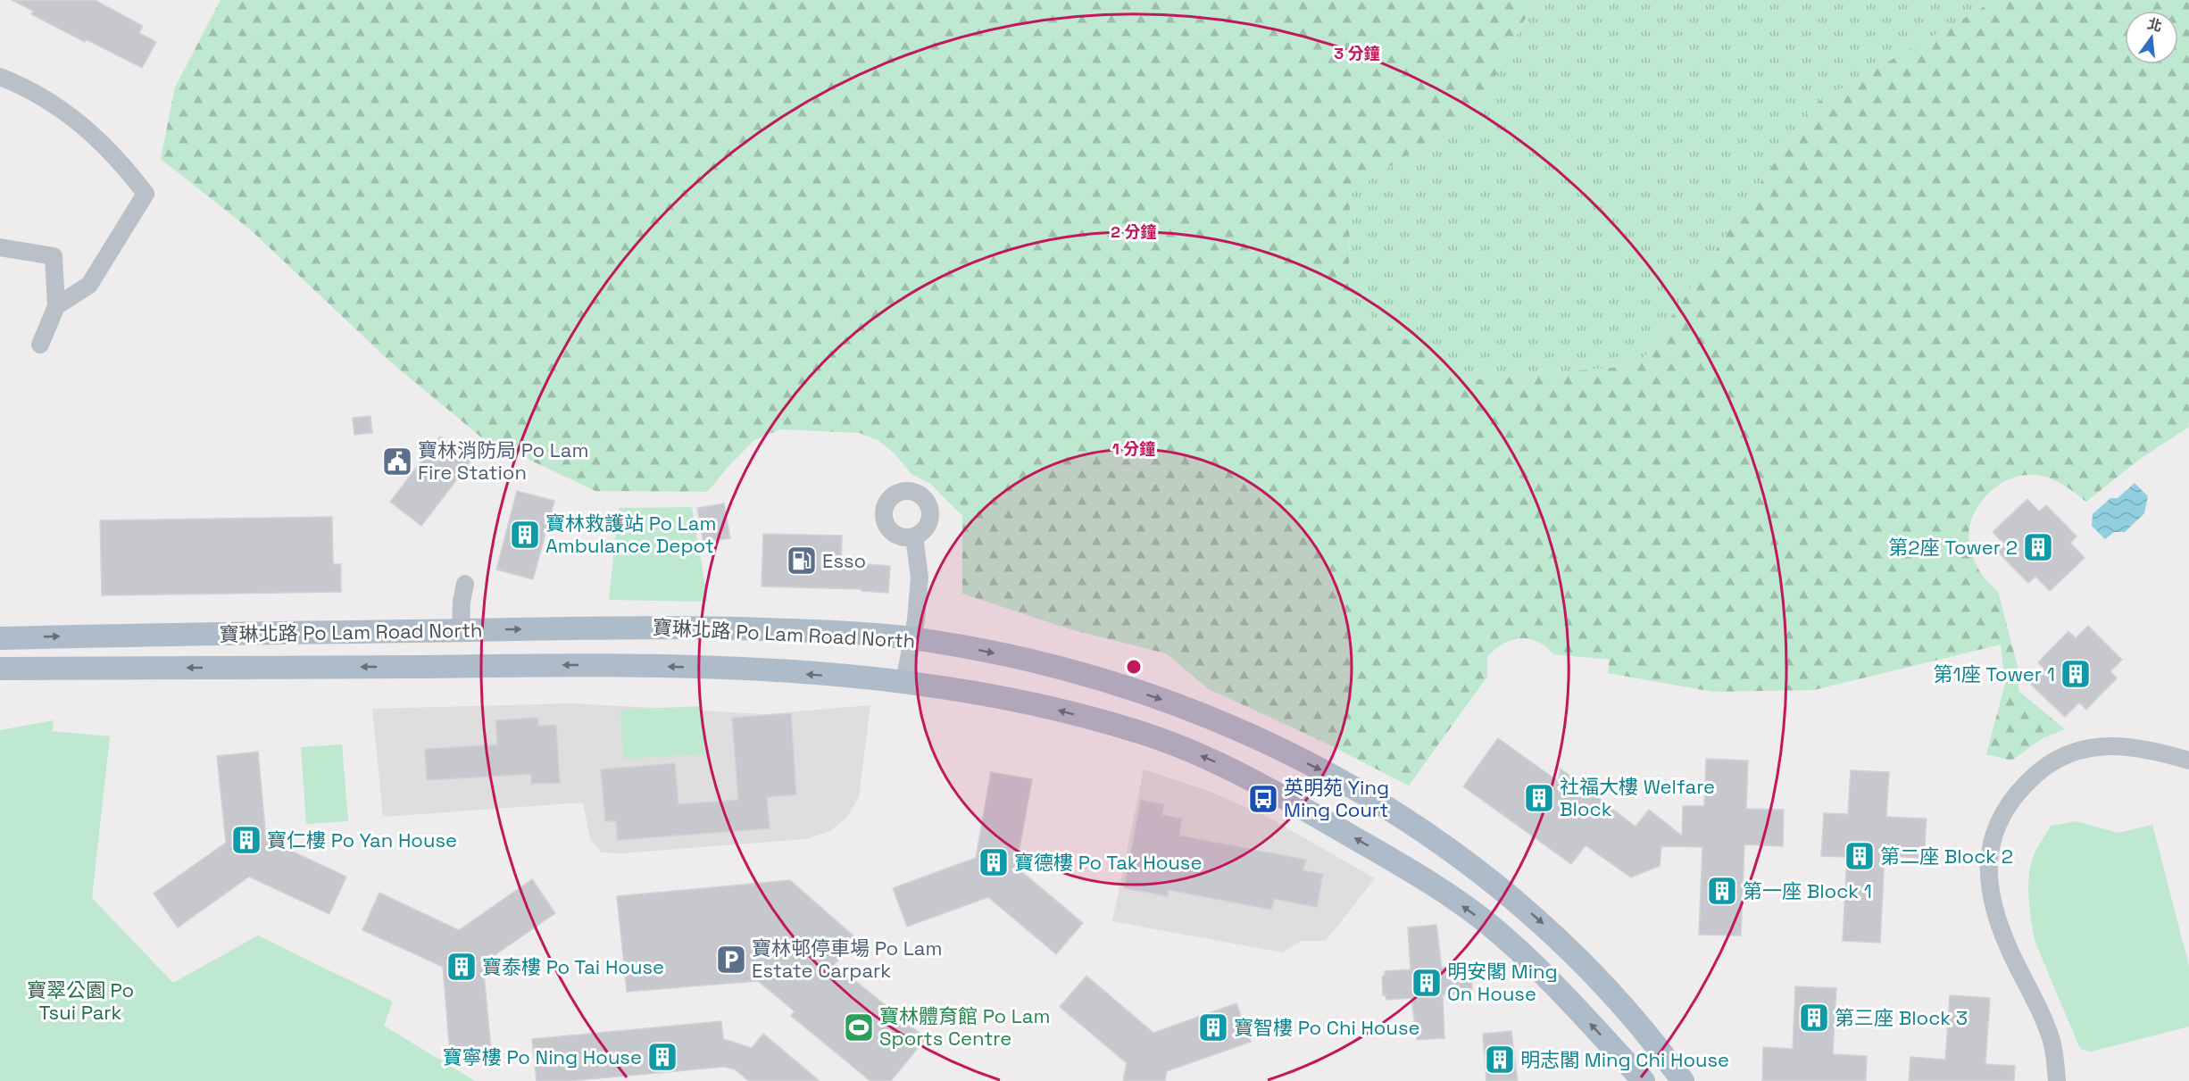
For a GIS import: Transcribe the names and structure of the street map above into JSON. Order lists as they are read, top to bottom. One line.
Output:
{"streets":{"main road":["寶琳北路 Po Lam Road North"]},"parks":["寶翠公園 Po Tsui Park"],"places":{"public building":["寶林消防局 Po Lam Fire Station"],"building":["寶林救護站 Po Lam Ambulance Depot","第2座 Tower 2","第1座 Tower 1","社福大樓 Welfare Block","寶仁樓 Po Yan House","第二座 Block 2","寶德樓 Po Tak House","第一座 Block 1","寶泰樓 Po Tai House","明安閣 Ming On House","第三座 Block 3","寶智樓 Po Chi House","寶寧樓 Po Ning House","明志閣 Ming Chi House"],"fuel station":["Esso"],"bus stop":["英明苑 Ying Ming Court"],"parking":["寶林邨停車場 Po Lam Estate Carpark"],"sports":["寶林體育館 Po Lam Sports Centre"]},"north":"top","rings":["3 分鐘","2 分鐘","1 分鐘"]}
